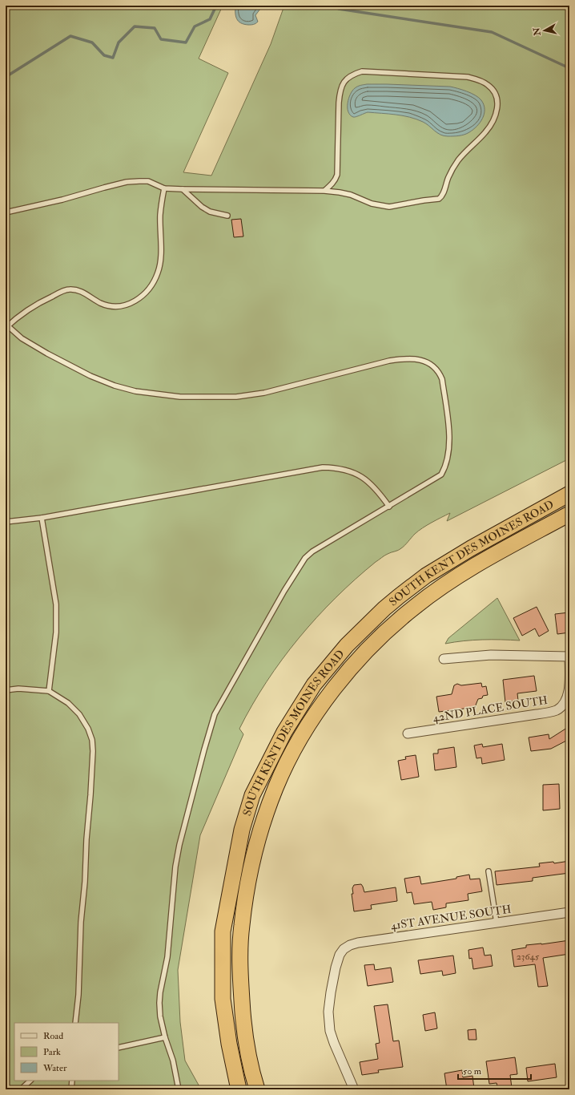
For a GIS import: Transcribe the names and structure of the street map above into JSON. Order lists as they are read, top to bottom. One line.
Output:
{"streets":{"highway":["SOUTH KENT DES MOINES ROAD"],"street":["42ND PLACE SOUTH","41ST AVENUE SOUTH"]},"house_numbers":["23645"],"legend":["Road","Park","Water"],"scale_bar":"50 m","north":"left"}
